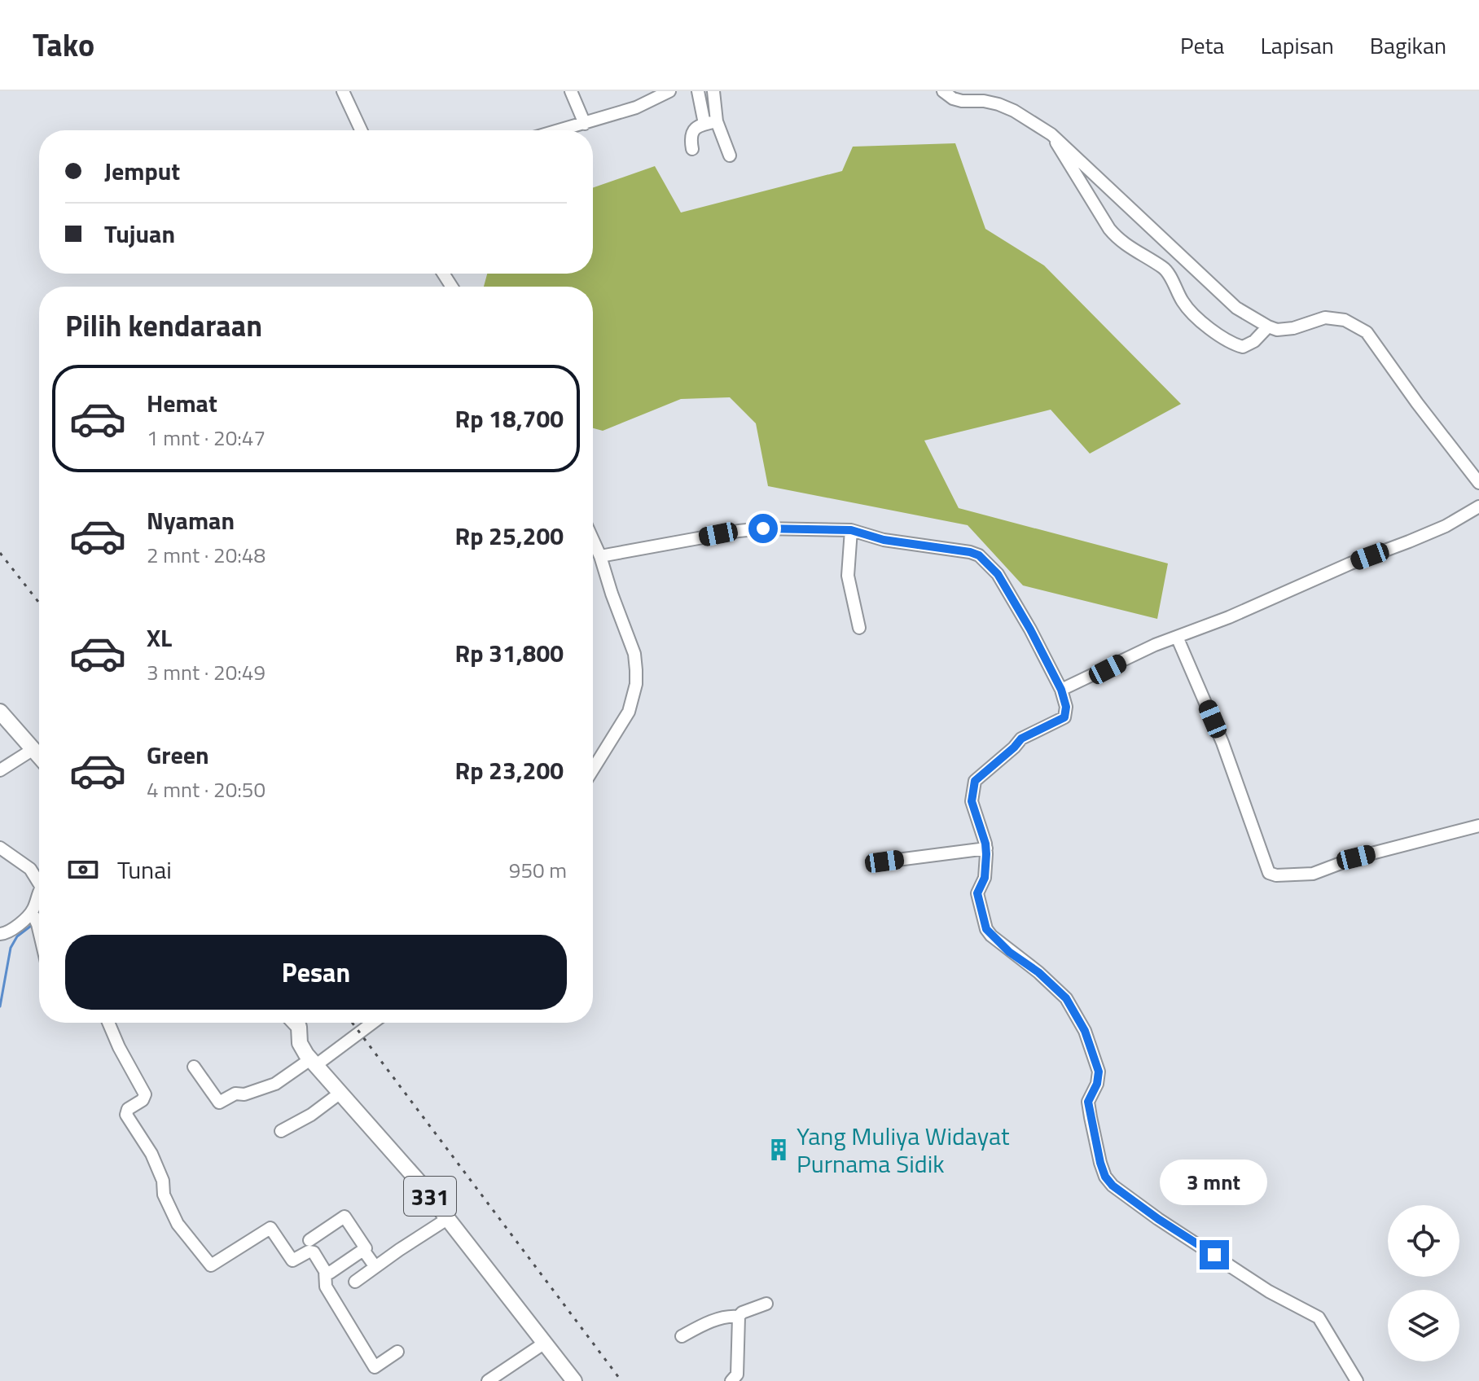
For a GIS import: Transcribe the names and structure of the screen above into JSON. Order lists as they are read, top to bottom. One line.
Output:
{"streets":{"main road":["331"]},"places":{"building":["Yang Muliya Widayat Purnama Sidik"]},"page":{"header":"Tako","nav":["Peta","Lapisan","Bagikan"],"banner":["Jemput","Tujuan"],"heading":"Pilih kendaraan","list":[{"name":"Hemat","note":"1 mnt · 20:47","value":"Rp 18,700"},{"name":"Nyaman","note":"2 mnt · 20:48","value":"Rp 25,200"},{"name":"XL","note":"3 mnt · 20:49","value":"Rp 31,800"},{"name":"Green","note":"4 mnt · 20:50","value":"Rp 23,200"}],"pay":["Tunai","950 m"],"buttons":"Pesan","bubble":"3 mnt"}}
